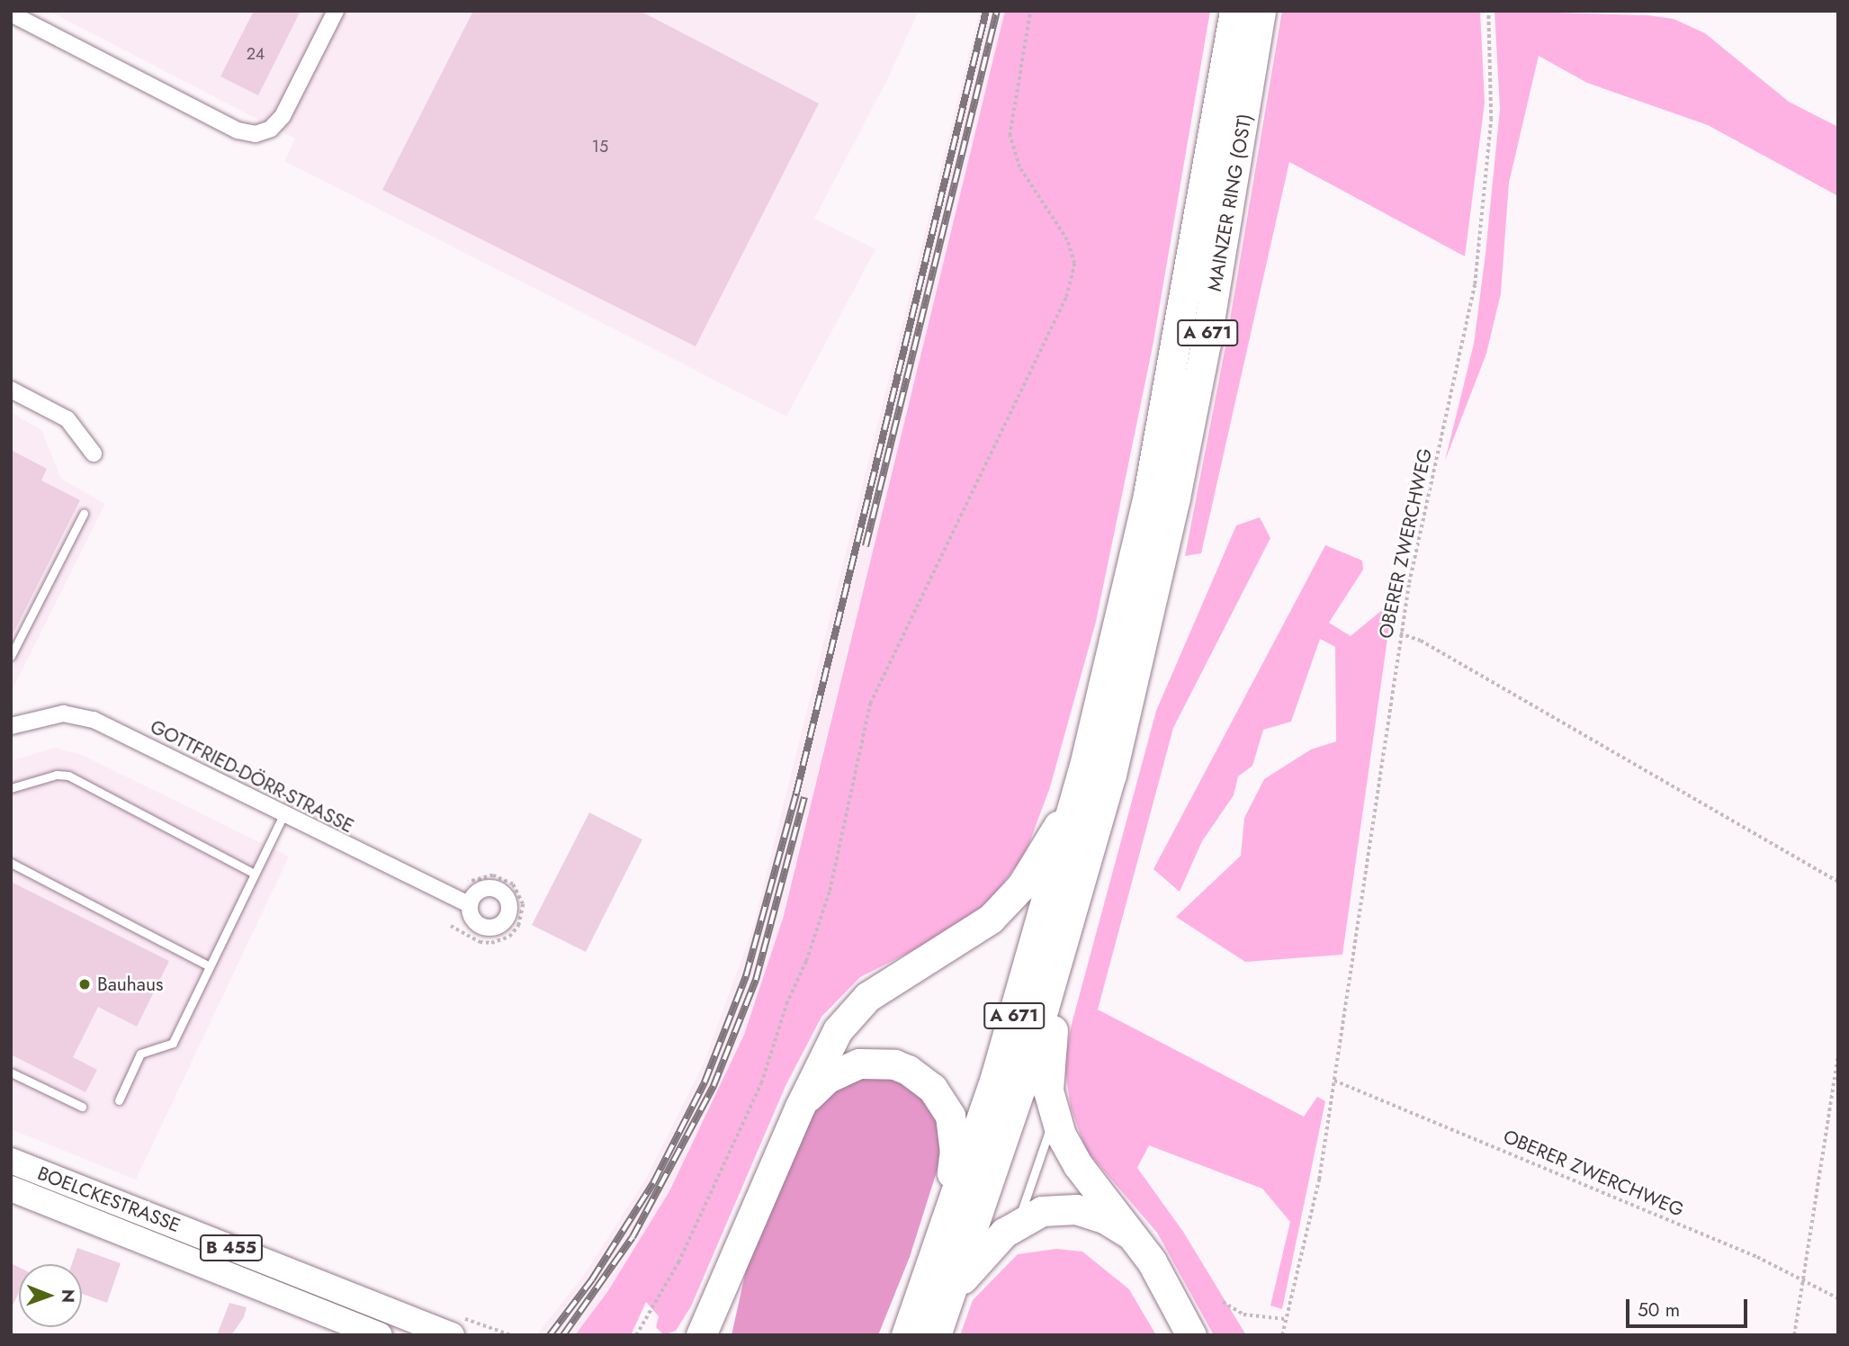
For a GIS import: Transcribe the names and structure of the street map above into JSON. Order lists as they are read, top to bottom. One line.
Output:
{"streets":{"highway":["MAINZER RING (OST)","A 671"],"main road":["BOELCKESTRASSE","B 455"],"street":["GOTTFRIED-DÖRR-STRASSE"],"path":["OBERER ZWERCHWEG"]},"crossings":[["MAINZER RING (OST)","A 671"]],"places":["Bauhaus"],"house_numbers":["24","15"],"scale_bar":"50 m","north":"right"}
